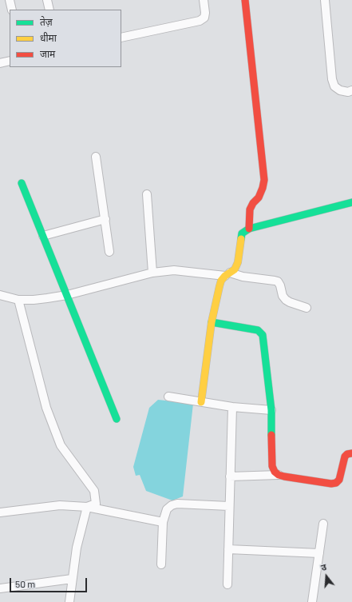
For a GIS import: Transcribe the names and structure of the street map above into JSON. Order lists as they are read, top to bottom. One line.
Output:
{"legend":["तेज़","धीमा","जाम"],"scale_bar":"50 m","north":"top"}
